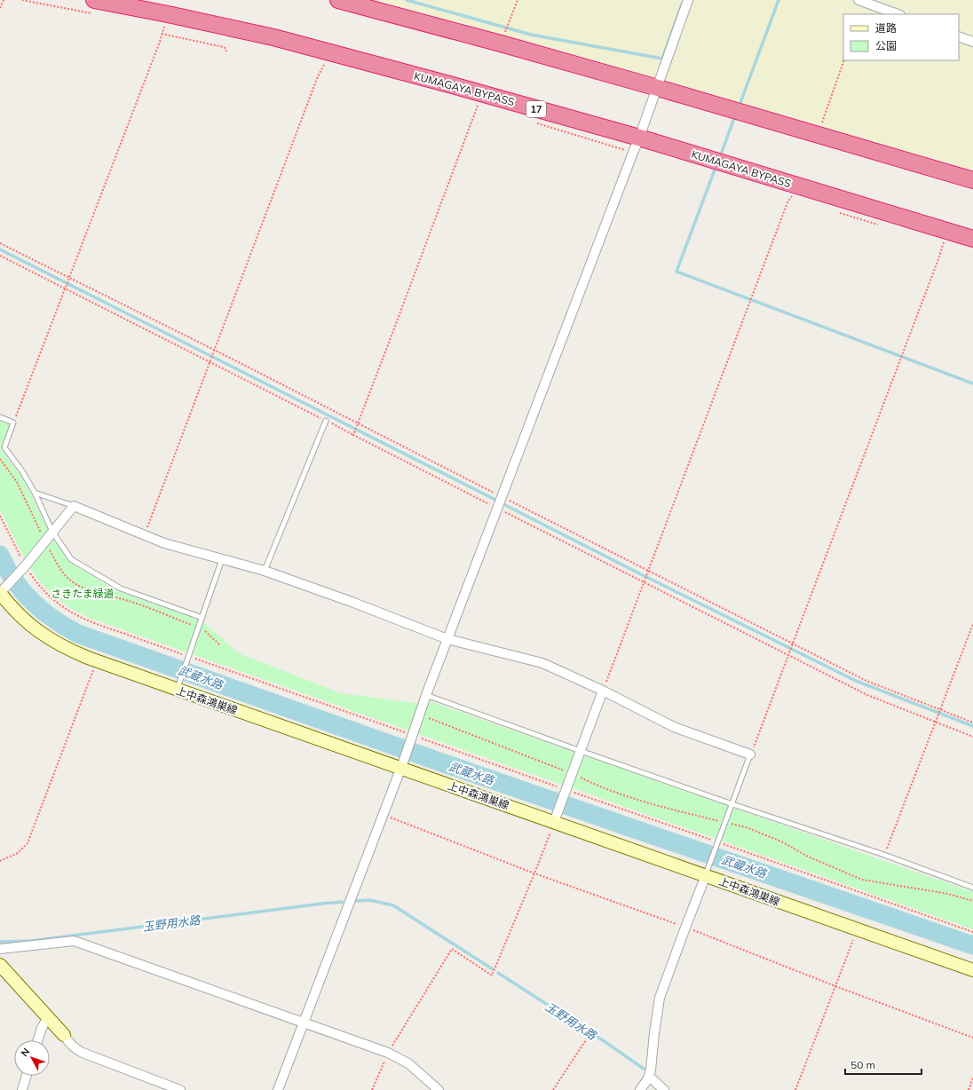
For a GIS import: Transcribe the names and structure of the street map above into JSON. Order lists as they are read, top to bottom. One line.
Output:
{"streets":{"highway":["KUMAGAYA BYPASS","17"],"main road":["上中森鴻巣線"]},"water":["武蔵水路","玉野用水路"],"parks":["さきたま緑道"],"legend":["道路","公園"],"scale_bar":"50 m","north":"top left"}
